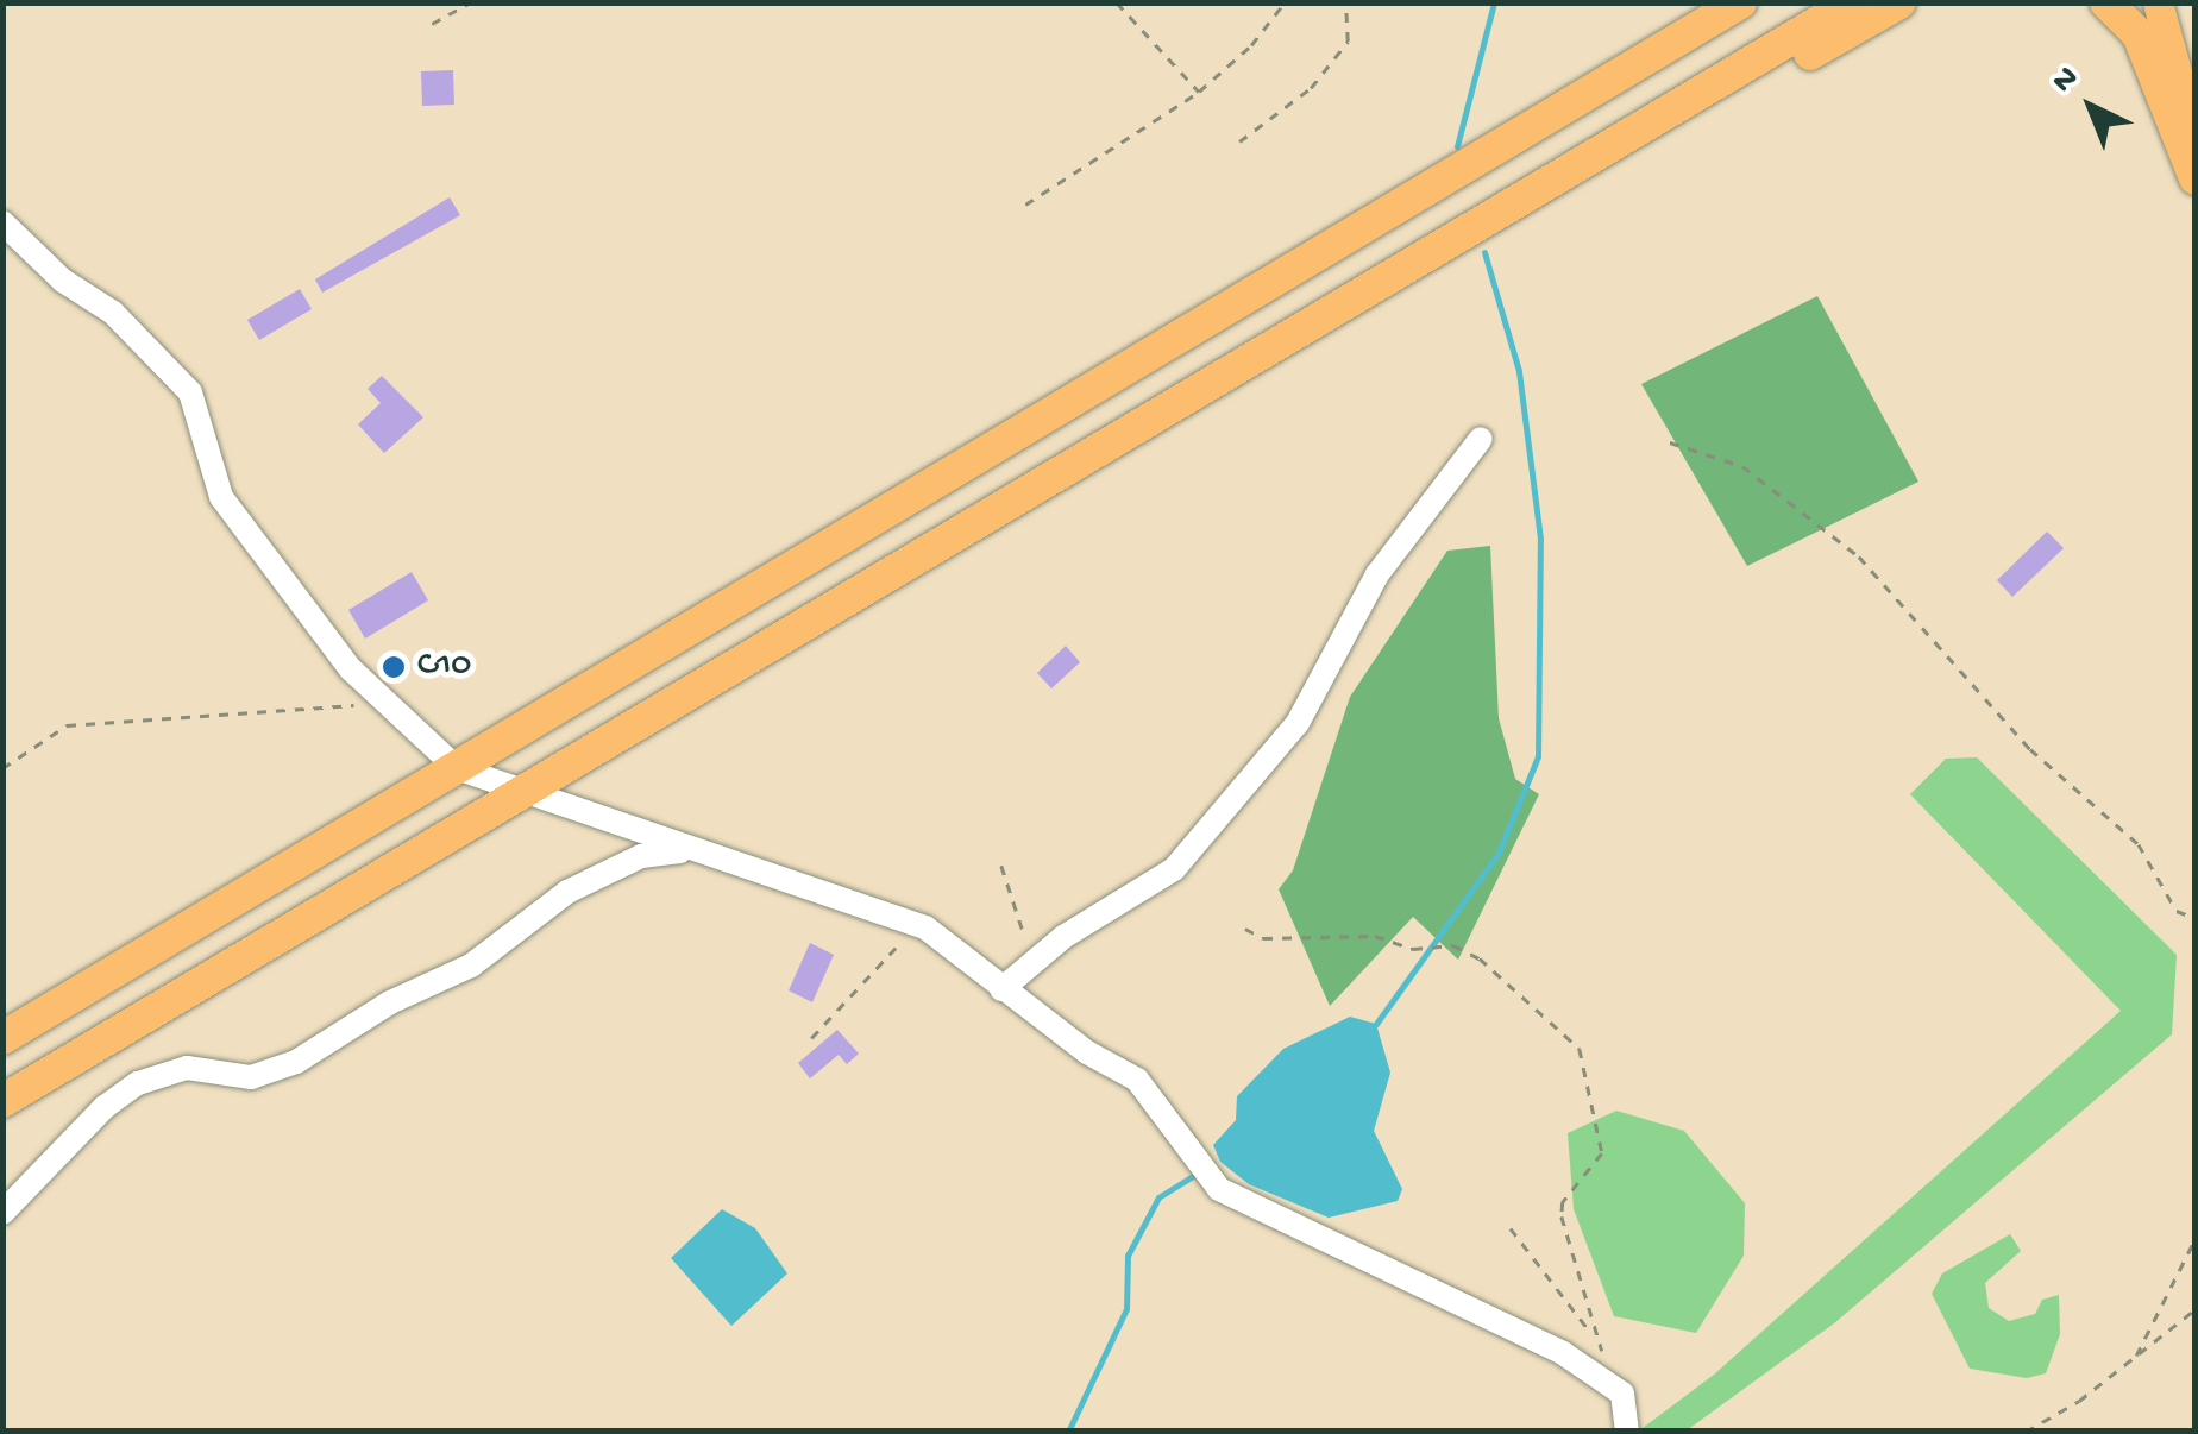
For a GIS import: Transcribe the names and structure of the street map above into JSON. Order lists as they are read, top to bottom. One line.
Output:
{"places":["C10"],"north":"top left"}
